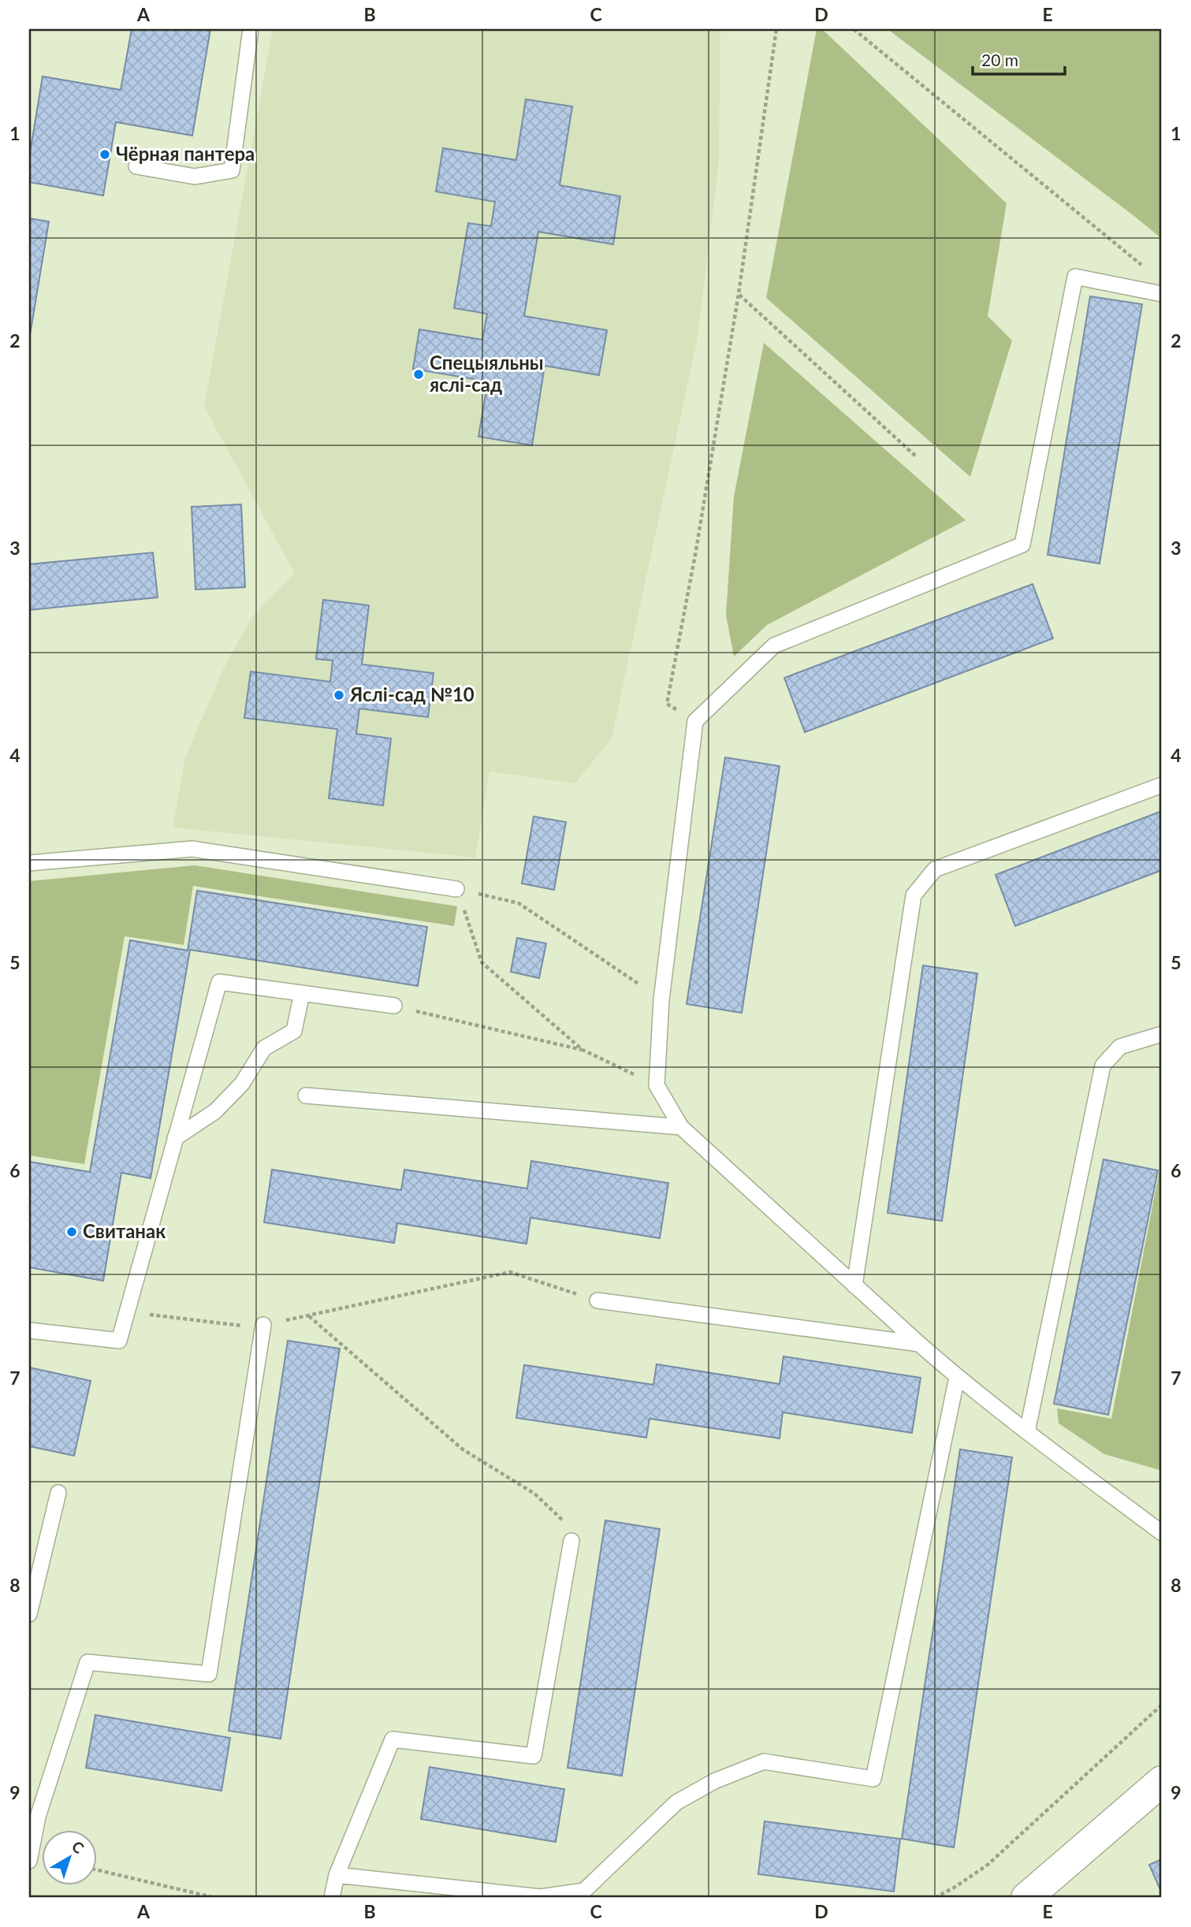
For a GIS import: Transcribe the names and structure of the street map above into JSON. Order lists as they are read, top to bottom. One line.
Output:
{"places":["Чёрная пантера","Спецыяльны яслі-сад","Яслі-сад №10","Свитанак"],"scale_bar":"20 m","north":"top right","grid":{"columns":["A","B","C","D","E"],"rows":["1","2","3","4","5","6","7","8","9"]}}
